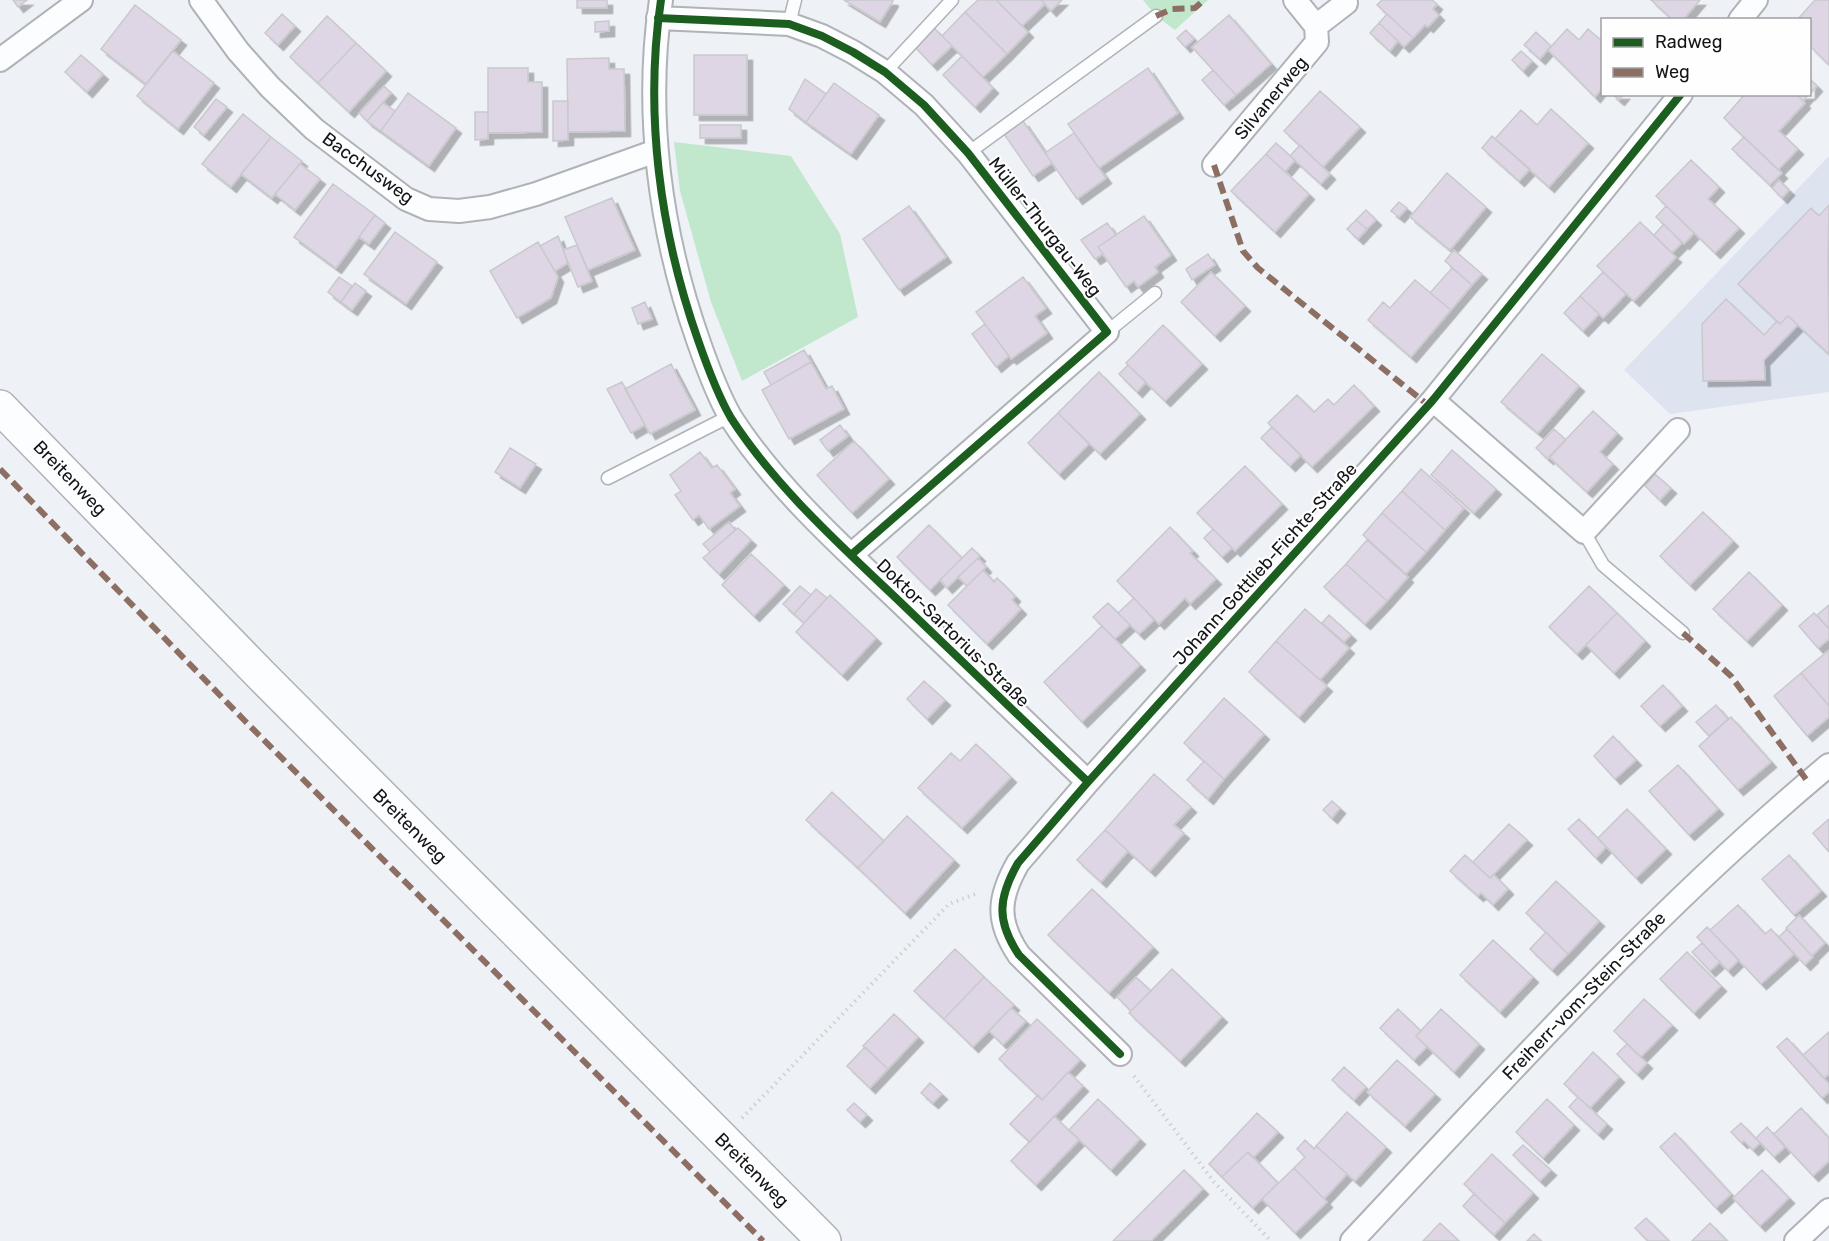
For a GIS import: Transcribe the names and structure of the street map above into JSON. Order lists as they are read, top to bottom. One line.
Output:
{"streets":{"main road":["Breitenweg"],"street":["Silvanerweg","Bacchusweg","Müller-Thurgau-Weg","Johann-Gottlieb-Fichte-Straße","Doktor-Sartorius-Straße","Freiherr-vom-Stein-Straße"]},"crossings":[["Bacchusweg","Doktor-Sartorius-Straße"],["Müller-Thurgau-Weg","Doktor-Sartorius-Straße"],["Johann-Gottlieb-Fichte-Straße","Doktor-Sartorius-Straße"]],"legend":["Radweg","Weg"]}
